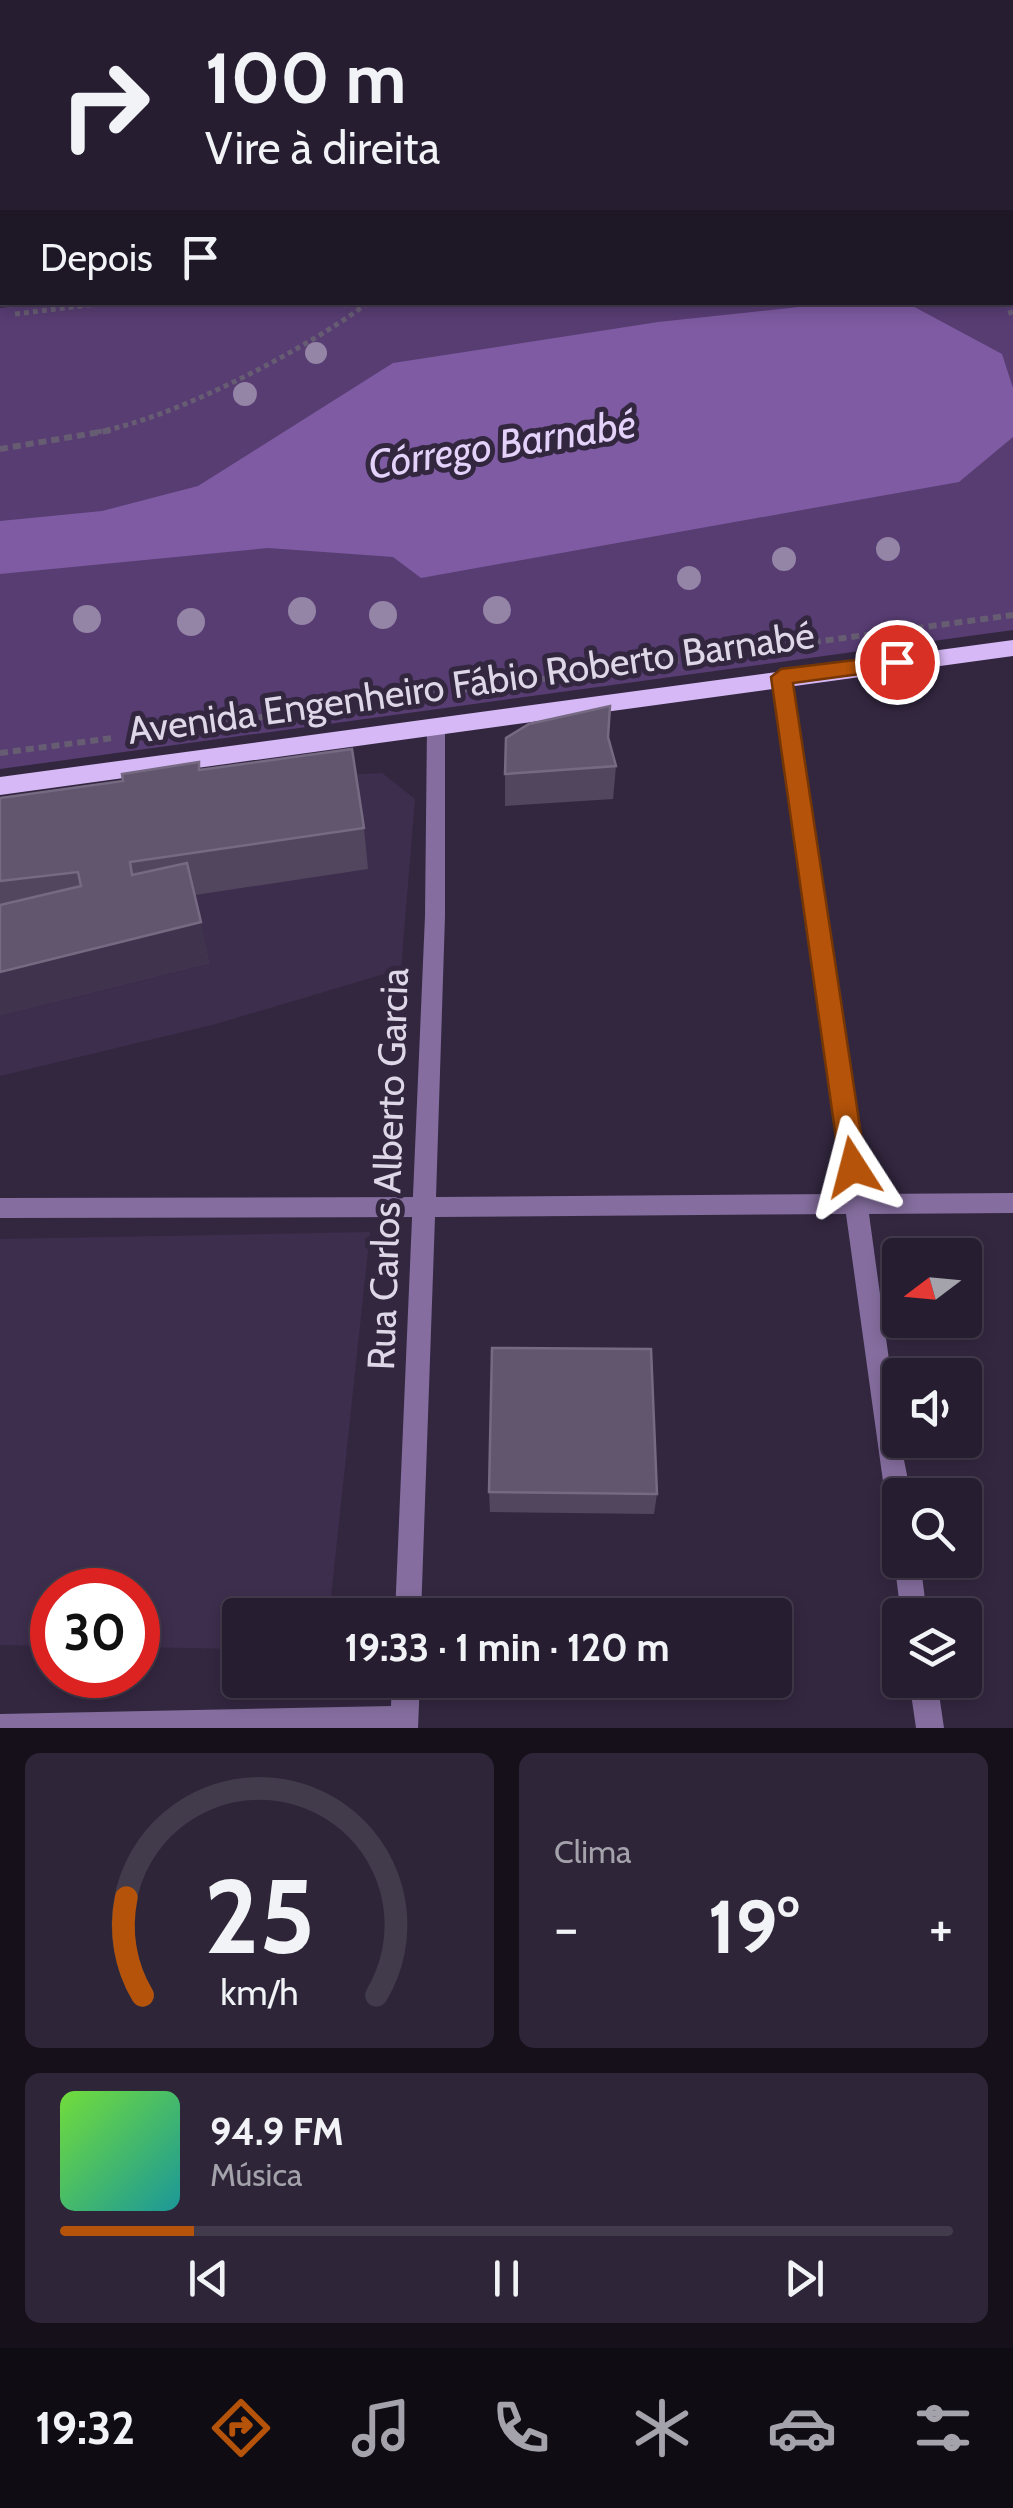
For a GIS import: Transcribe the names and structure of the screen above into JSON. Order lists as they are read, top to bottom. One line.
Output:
{"streets":{"main road":["Avenida Engenheiro Fábio Roberto Barnabé"],"street":["Rua Carlos Alberto Garcia"]},"crossings":[["Avenida Engenheiro Fábio Roberto Barnabé","Rua Carlos Alberto Garcia"]],"water":["Córrego Barnabé"],"north":"left","page":{"turn":["100 m","Vire à direita"],"then":"Depois","limit":"30","trip":"19:33 · 1 min · 120 m","tile":"Clima","heat":["−","19°","+"],"song":["94.9 FM","Música"],"tabs":"19:32","gauge":["25","km/h"]}}
